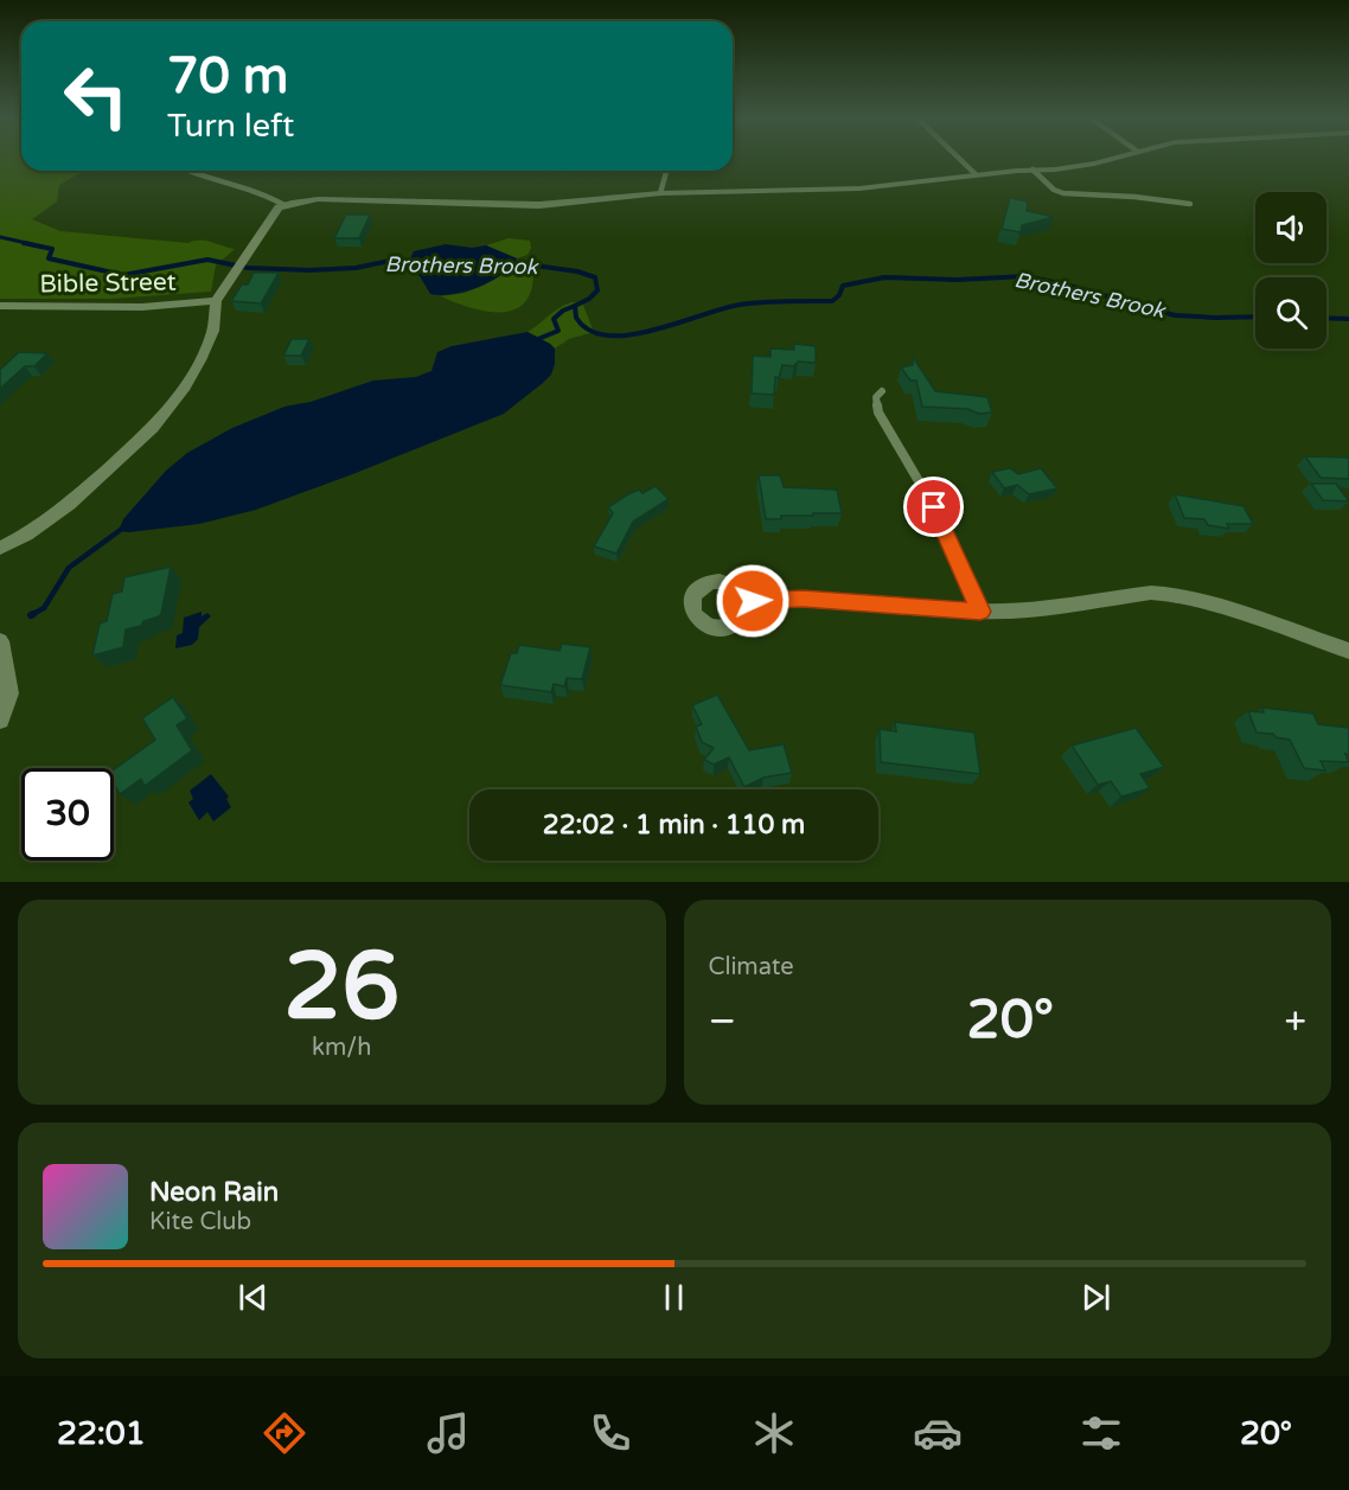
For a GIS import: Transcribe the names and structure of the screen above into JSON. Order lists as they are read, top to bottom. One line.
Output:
{"streets":{"street":["Bible Street"]},"water":["Brothers Brook"],"page":{"turn":["70 m","Turn left"],"limit":"30","trip":"22:02 · 1 min · 110 m","tile":[["26","km/h"],"Climate"],"heat":["−","20°","+"],"song":["Neon Rain","Kite Club"],"tabs":["22:01","20°"]}}
